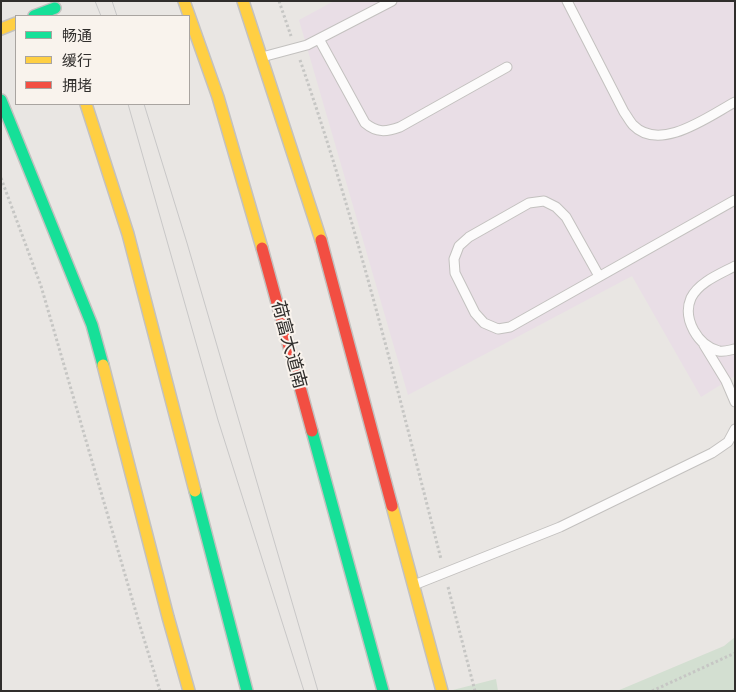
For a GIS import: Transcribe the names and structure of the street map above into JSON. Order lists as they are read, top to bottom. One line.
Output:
{"streets":{"main road":["荷富大道南"]},"legend":["畅通","缓行","拥堵"]}
